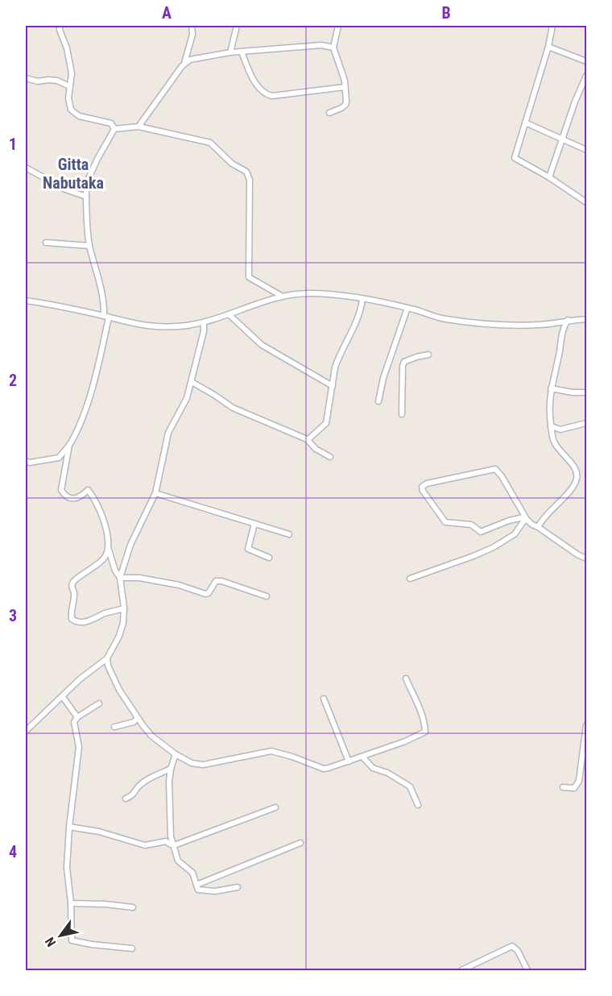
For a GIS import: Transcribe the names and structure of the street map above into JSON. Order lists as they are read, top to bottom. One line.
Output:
{"districts":["Gitta Nabutaka"],"north":"bottom left","grid":{"columns":["A","B"],"rows":["1","2","3","4"]}}
